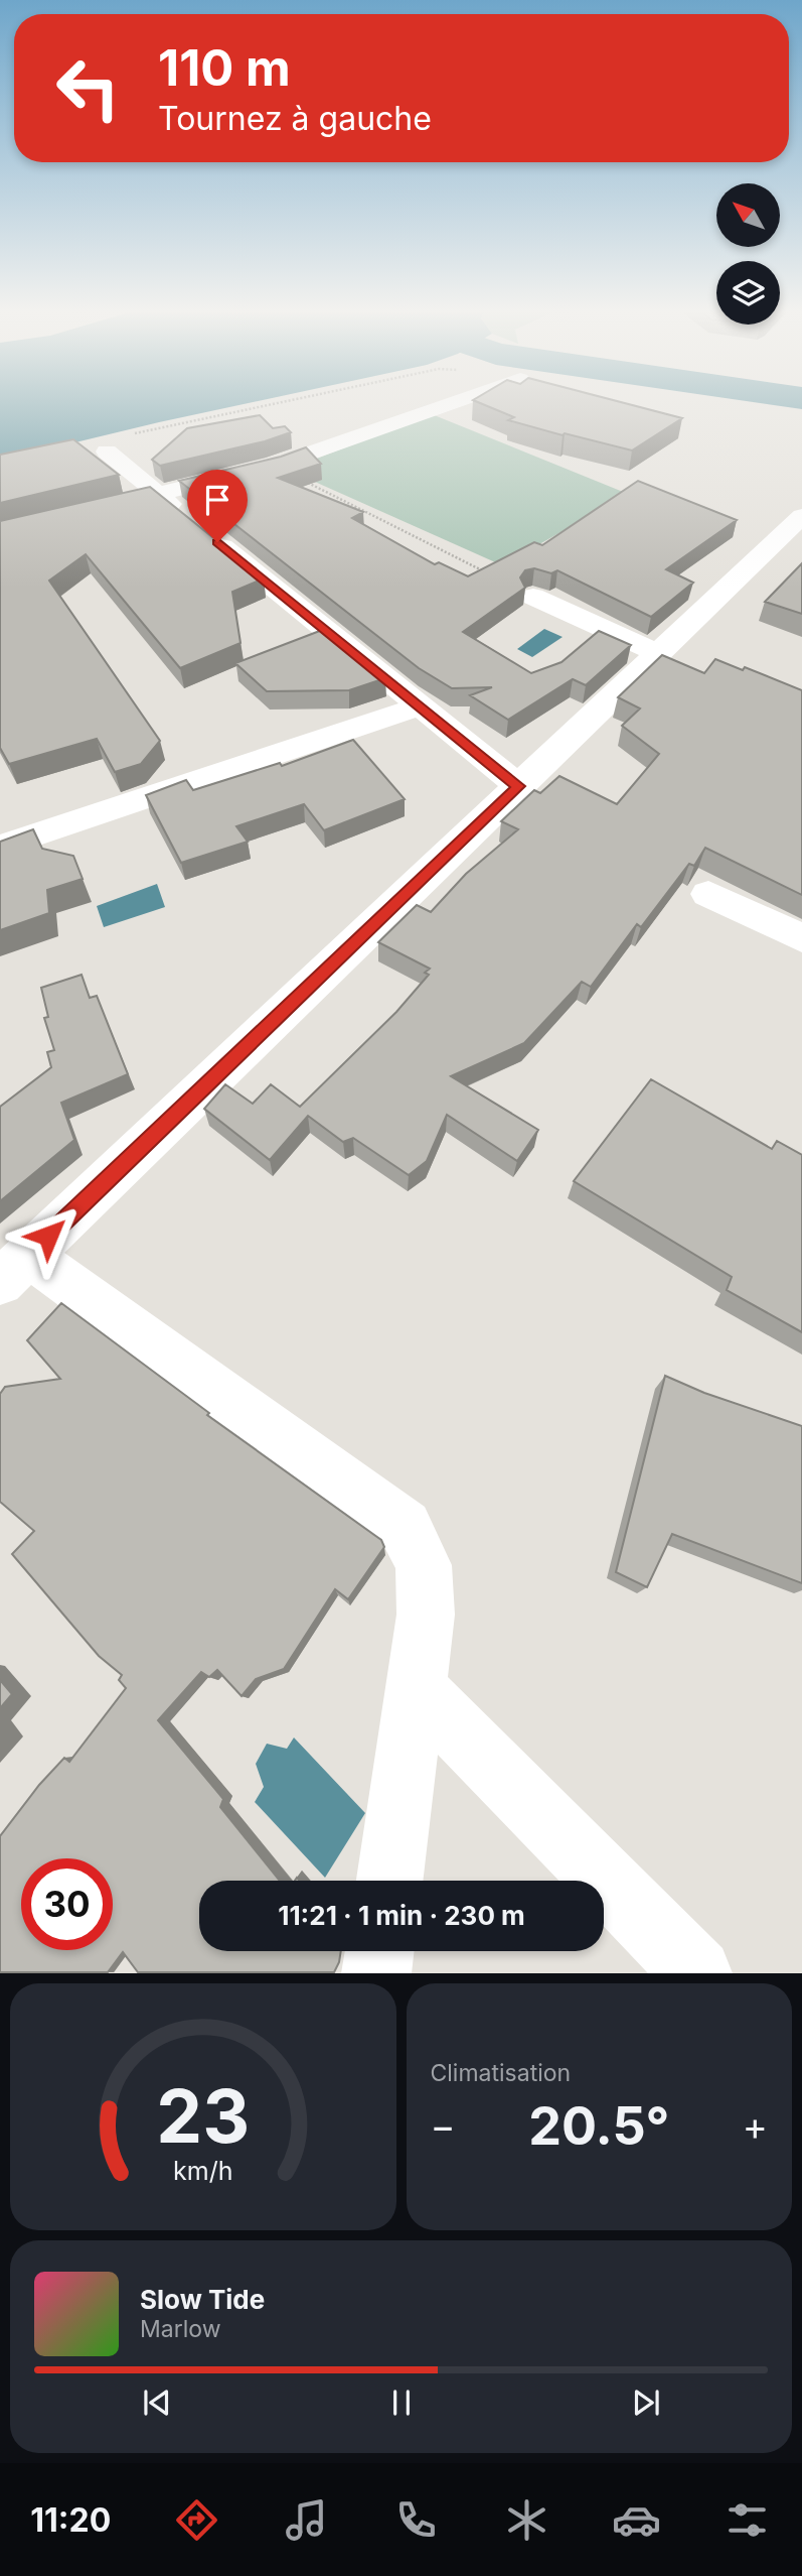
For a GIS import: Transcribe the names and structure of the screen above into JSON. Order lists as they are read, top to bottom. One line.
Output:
{"north":"top left","page":{"turn":["110 m","Tournez à gauche"],"limit":"30","trip":"11:21 · 1 min · 230 m","tile":"Climatisation","heat":["−","20.5°","+"],"song":["Slow Tide","Marlow"],"tabs":"11:20","gauge":["23","km/h"]}}
